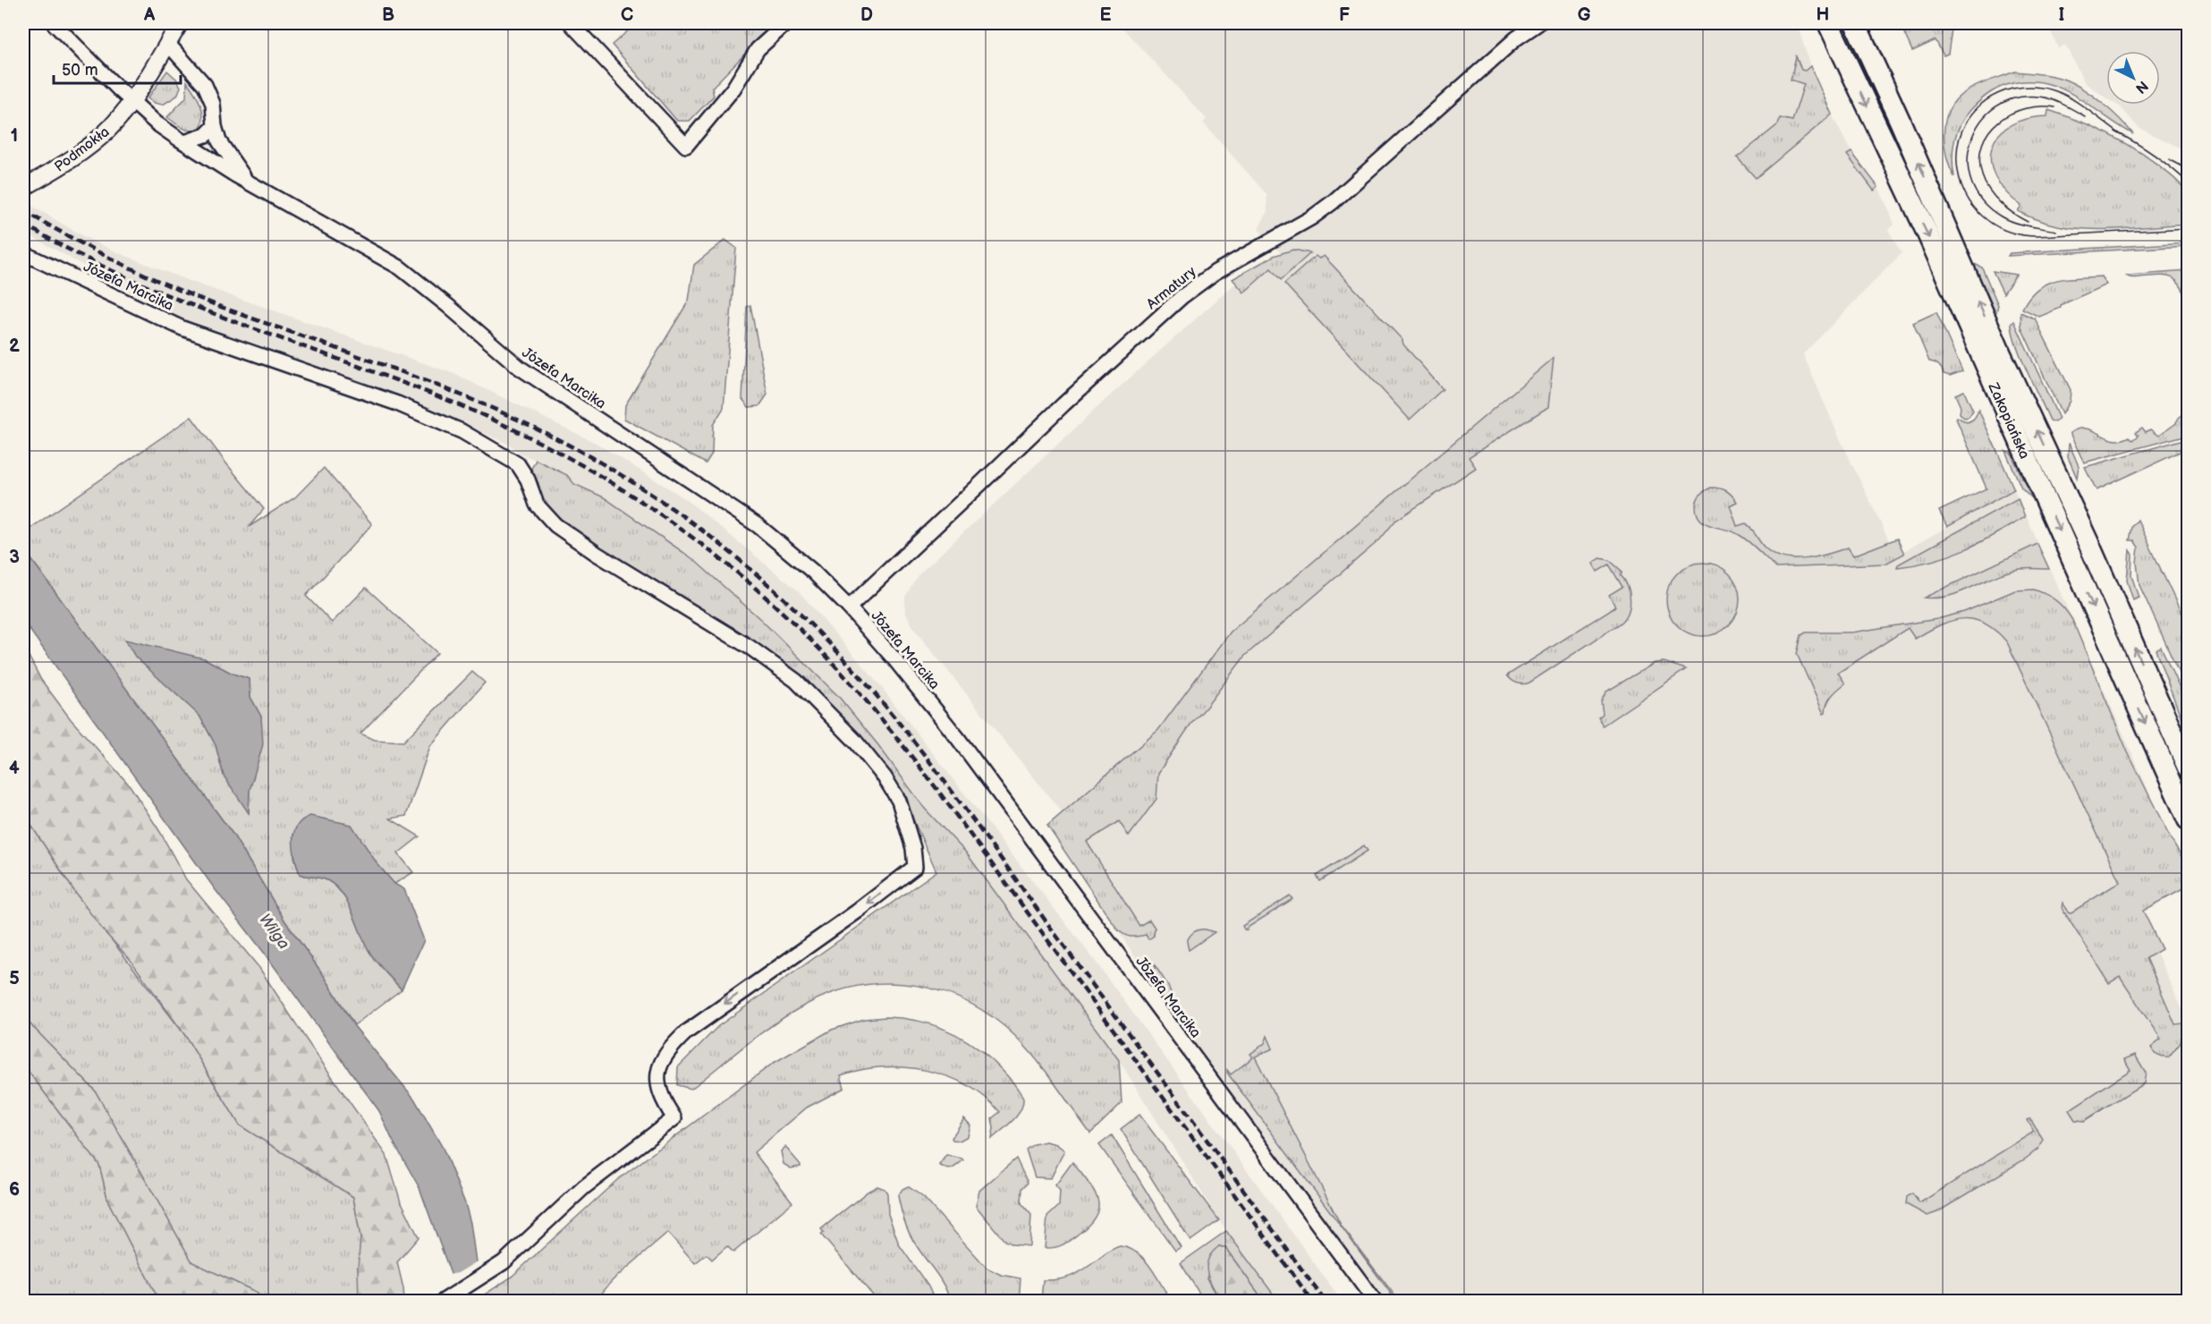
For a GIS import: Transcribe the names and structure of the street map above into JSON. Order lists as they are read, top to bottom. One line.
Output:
{"streets":{"main road":["Zakopiańska"],"street":["Podmokła","Józefa Marcika","Armatury"]},"crossings":[["Podmokła","Józefa Marcika"],["Józefa Marcika","Armatury"]],"water":["Wilga"],"scale_bar":"50 m","north":"bottom right","grid":{"columns":["A","B","C","D","E","F","G","H","I"],"rows":["1","2","3","4","5","6"]}}
